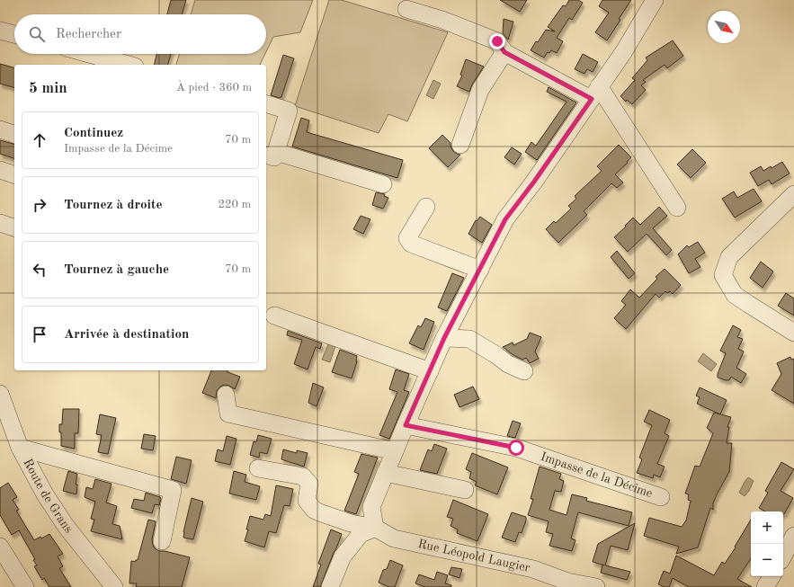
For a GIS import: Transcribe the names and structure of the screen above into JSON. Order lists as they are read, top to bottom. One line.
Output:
{"streets":{"street":["Impasse de la Décime","Route de Grans","Rue Léopold Laugier"]},"north":"bottom right","page":{"search":"Rechercher","heading":["5 min","À pied · 360 m"],"list":[["Continuez","Impasse de la Décime","70 m"],["Tournez à droite","220 m"],["Tournez à gauche","70 m"],"Arrivée à destination"],"map_buttons":["+","−"]}}
